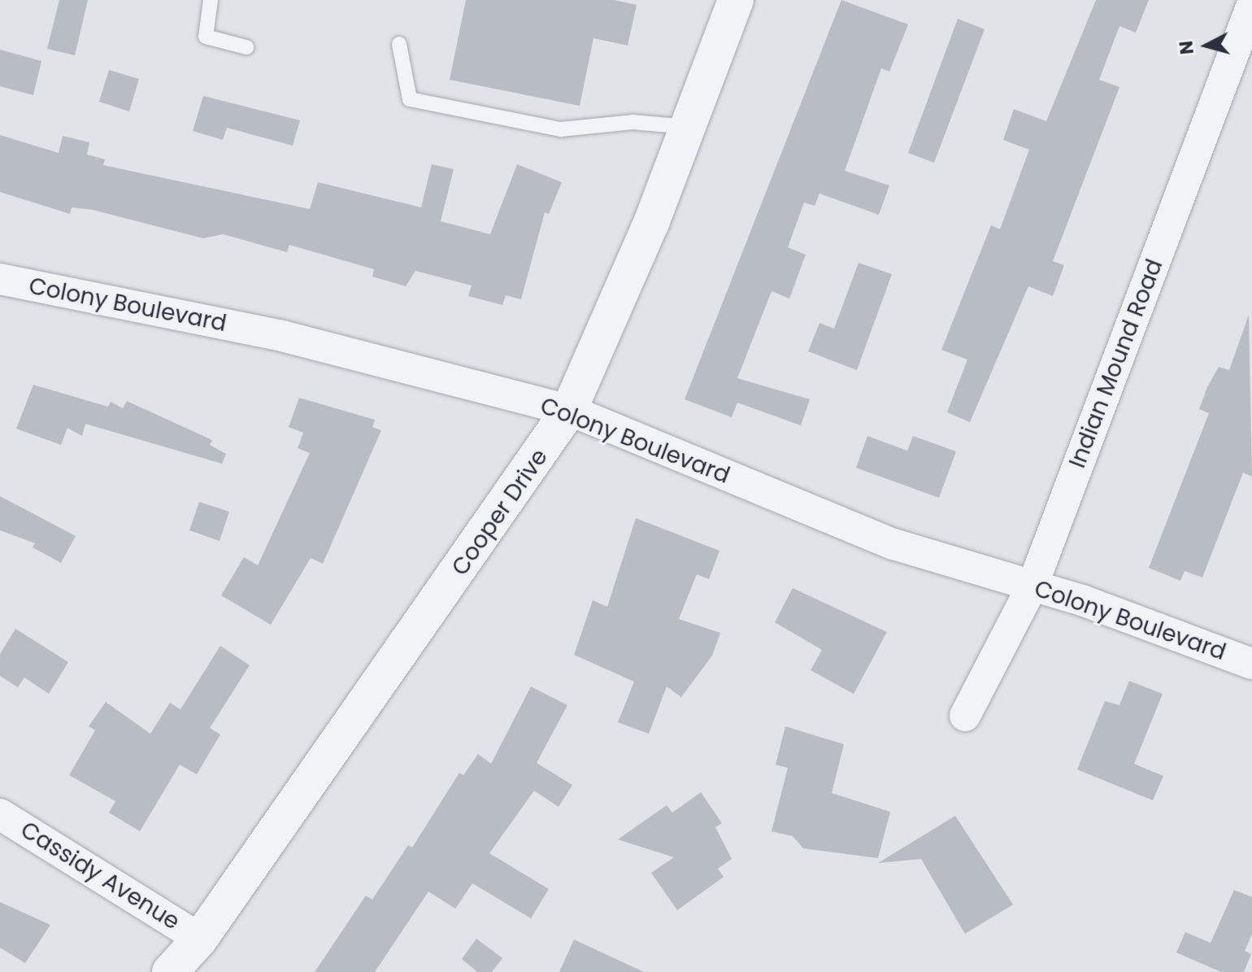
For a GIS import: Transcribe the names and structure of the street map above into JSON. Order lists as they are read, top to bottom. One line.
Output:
{"streets":{"street":["Colony Boulevard","Indian Mound Road","Cooper Drive","Cassidy Avenue"]},"crossings":[["Colony Boulevard","Indian Mound Road"],["Colony Boulevard","Cooper Drive"],["Cooper Drive","Cassidy Avenue"]],"north":"left"}
